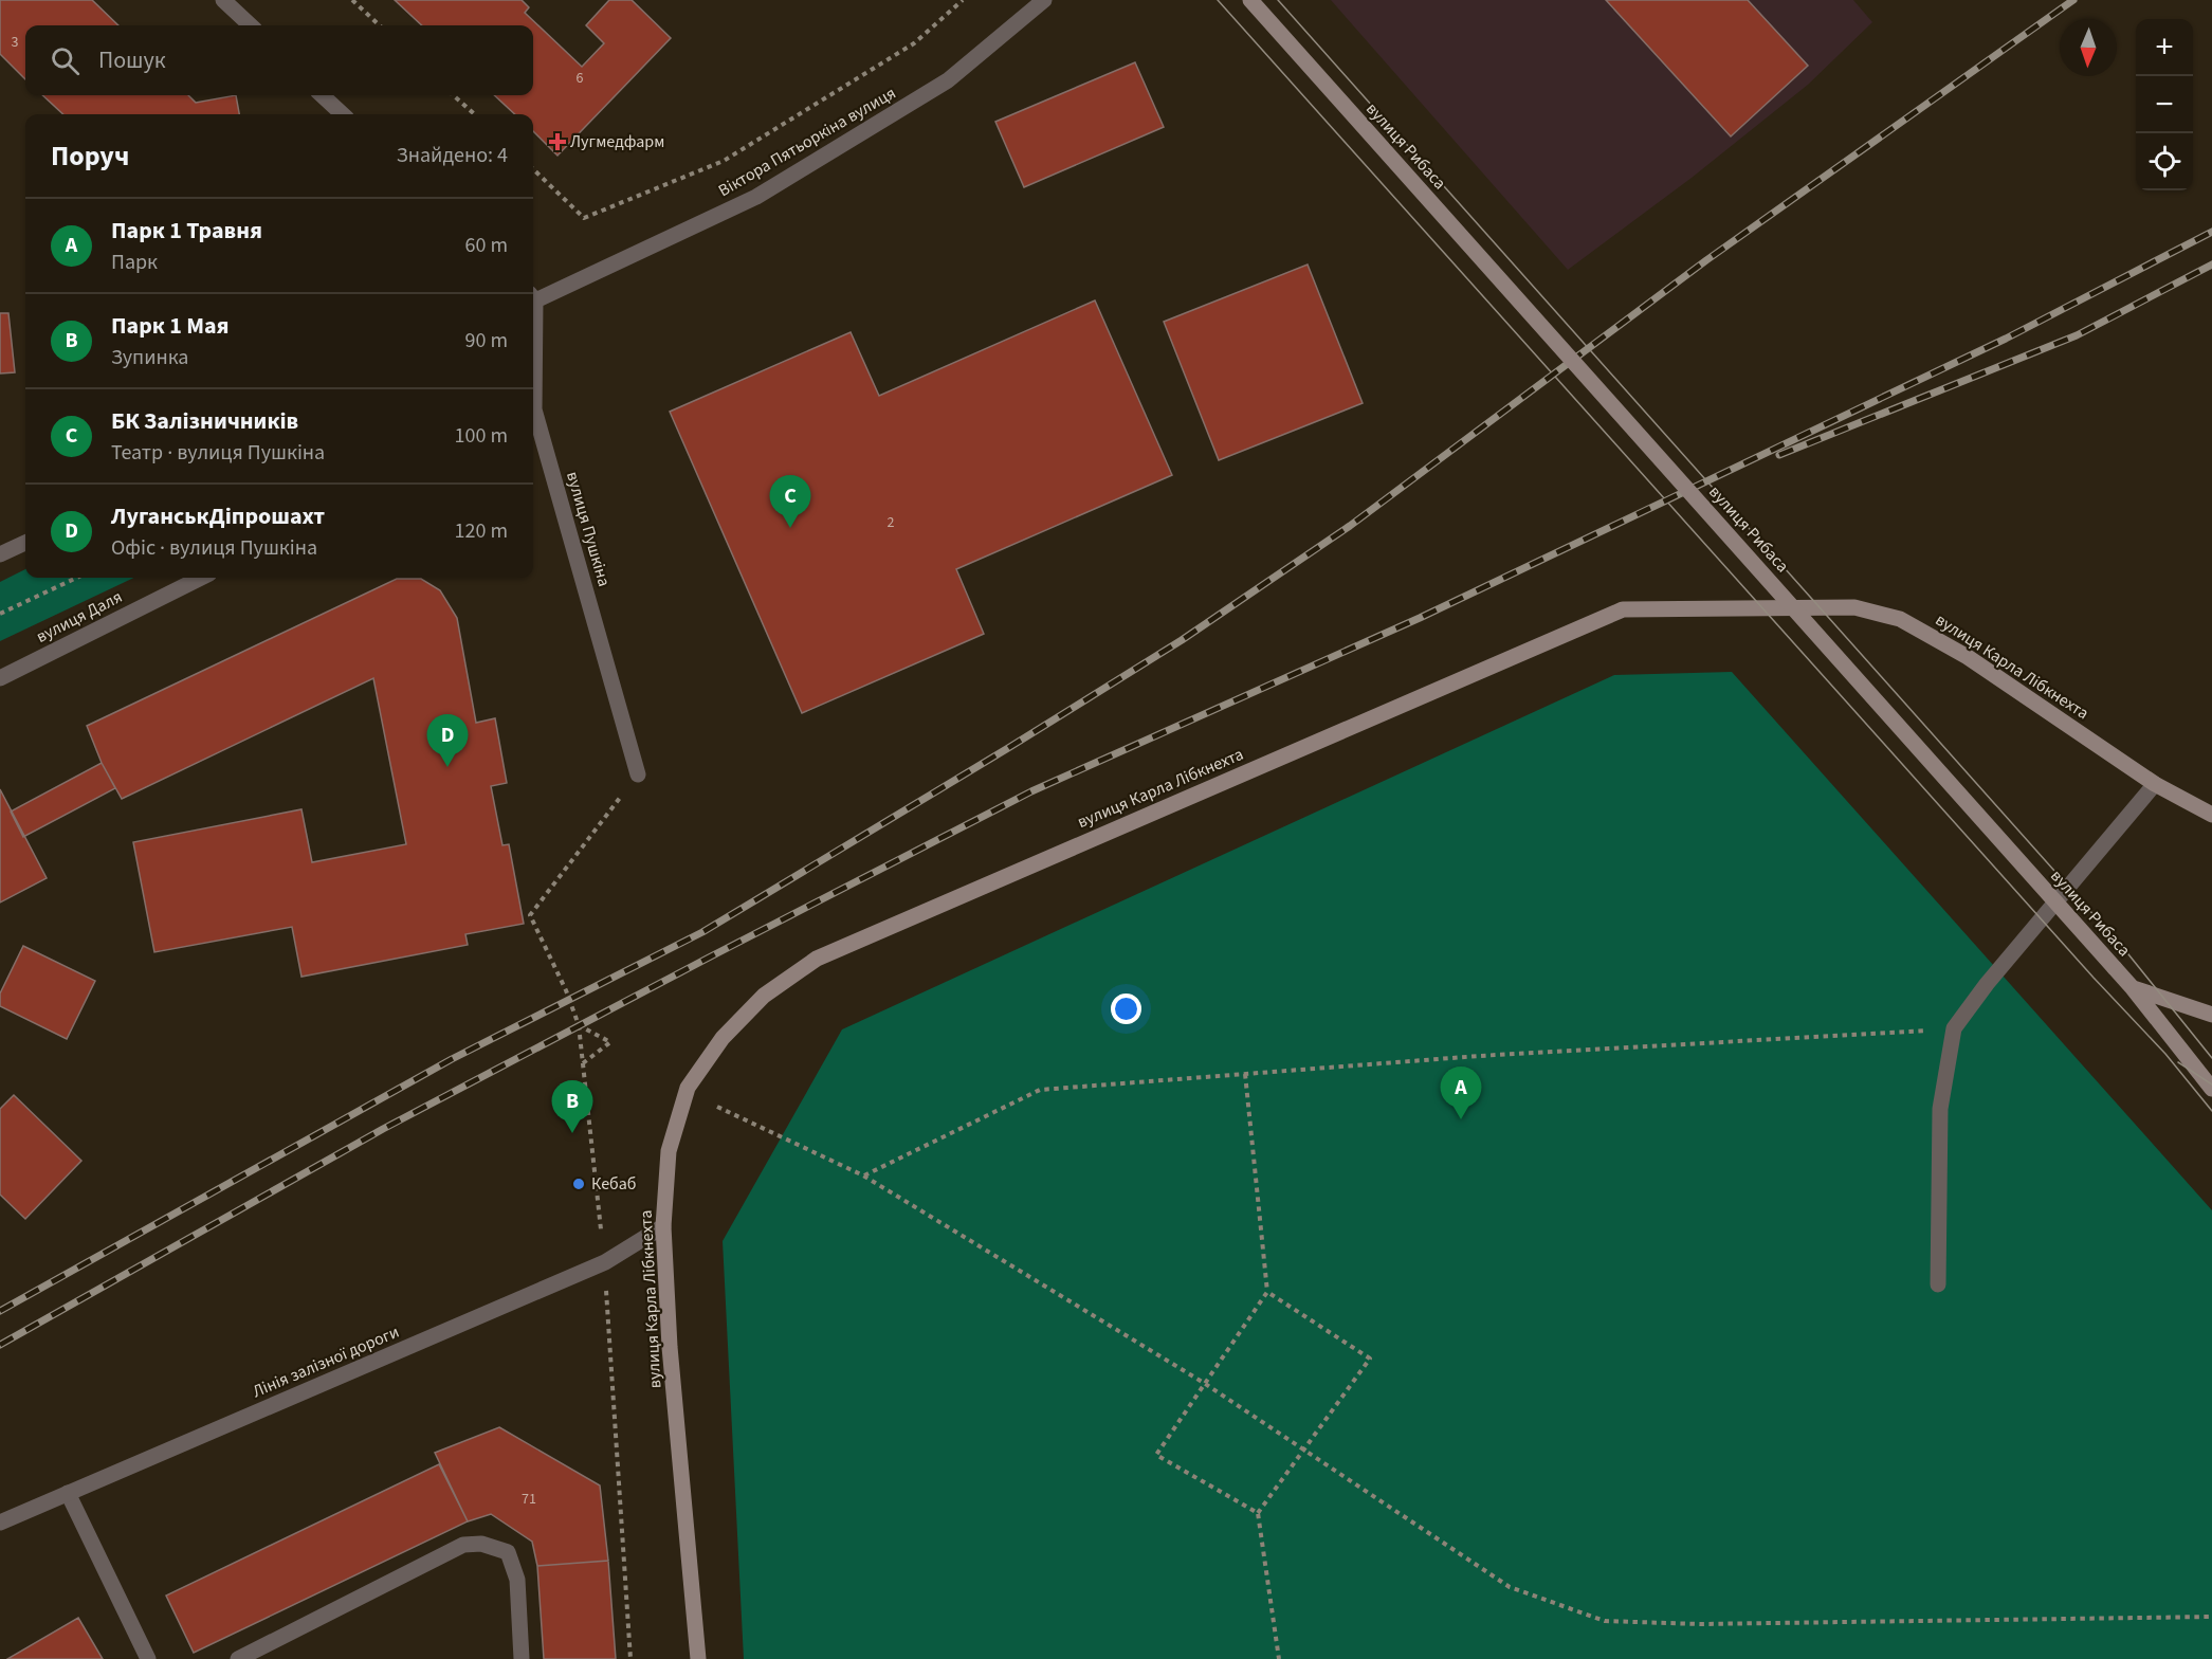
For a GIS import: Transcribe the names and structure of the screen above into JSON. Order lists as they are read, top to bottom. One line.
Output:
{"streets":{"street":["Віктора Пятьоркіна вулиця","вулиця Рибаса","вулиця Пушкіна","вулиця Даля","вулиця Карла Лібкнехта","Лінія залізної дороги"]},"crossings":[["вулиця Карла Лібкнехта","Лінія залізної дороги"]],"places":{"health":["Лугмедфарм"],"other":["Кебаб"]},"house_numbers":["3","6","2","71"],"north":"bottom","page":{"map_buttons":["+","−"],"search":"Пошук","heading":["Поруч","Знайдено: 4"],"list":[{"mark":"A","name":"Парк 1 Травня","note":"Парк","value":"60 m"},{"mark":"B","name":"Парк 1 Мая","note":"Зупинка","value":"90 m"},{"mark":"C","name":"БК Залізничників","note":"Театр · вулиця Пушкіна","value":"100 m"},{"mark":"D","name":"ЛуганськДіпрошахт","note":"Офіс · вулиця Пушкіна","value":"120 m"}],"pins":["C","D","A","B"]}}
